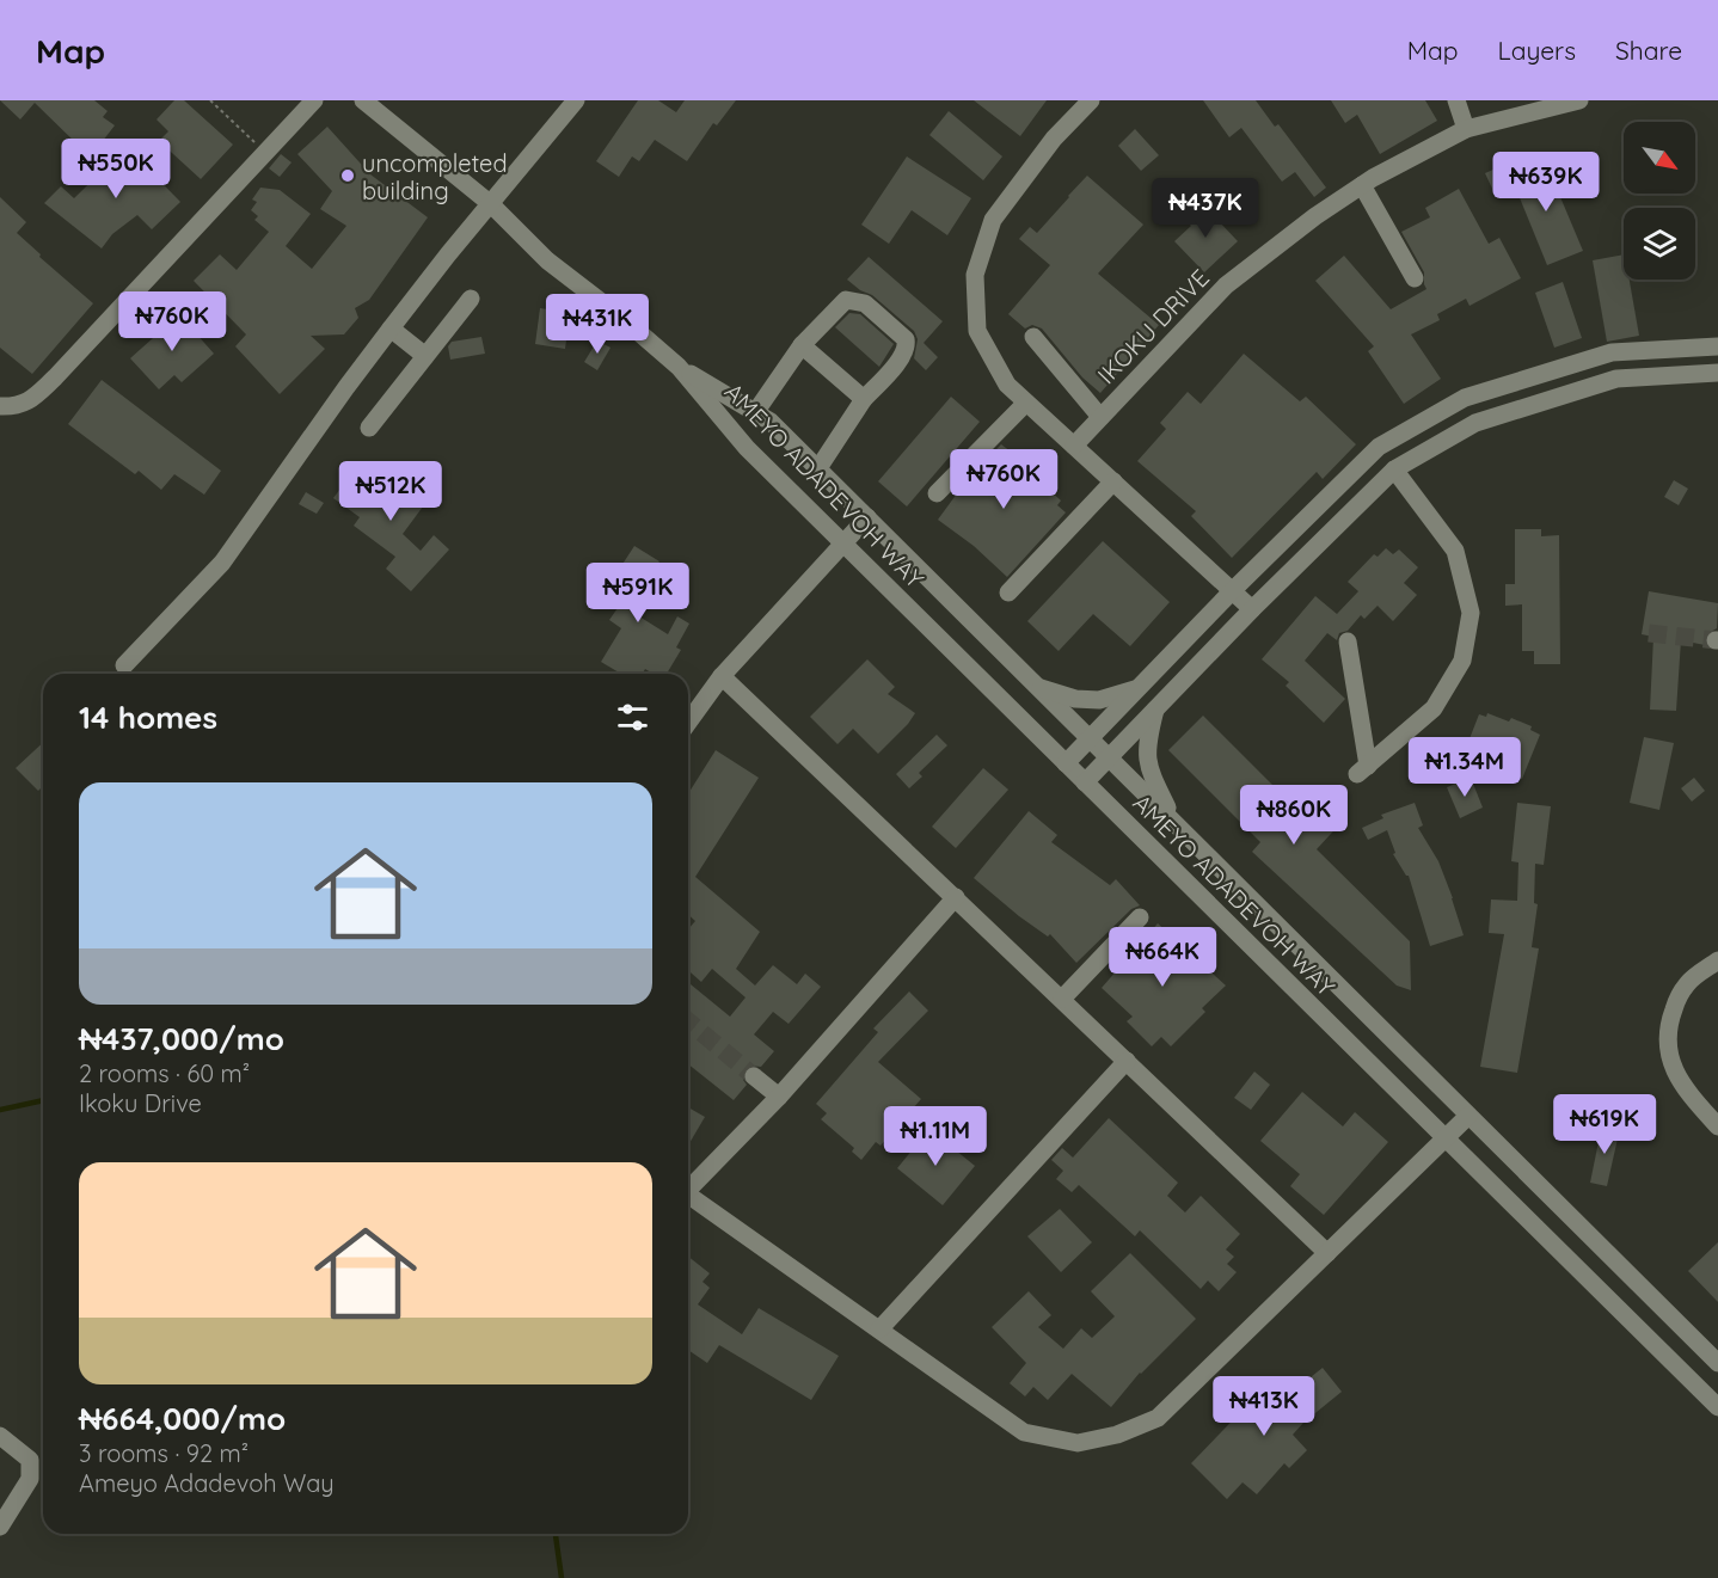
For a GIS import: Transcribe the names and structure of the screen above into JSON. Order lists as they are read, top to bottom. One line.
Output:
{"streets":{"street":["IKOKU DRIVE","AMEYO ADADEVOH WAY"]},"places":["uncompleted building"],"north":"bottom right","page":{"header":"Map","nav":["Map","Layers","Share"],"price":["₦550K","₦639K","₦437K","₦760K","₦431K","₦760K","₦512K","₦591K","₦1.34M","₦860K","₦664K","₦619K","₦1.11M","₦413K"],"heading":"14 homes","list":[{"name":"₦437,000/mo","note":"2 rooms · 60 m² · Ikoku Drive"},{"name":"₦664,000/mo","note":"3 rooms · 92 m² · Ameyo Adadevoh Way"}]}}
